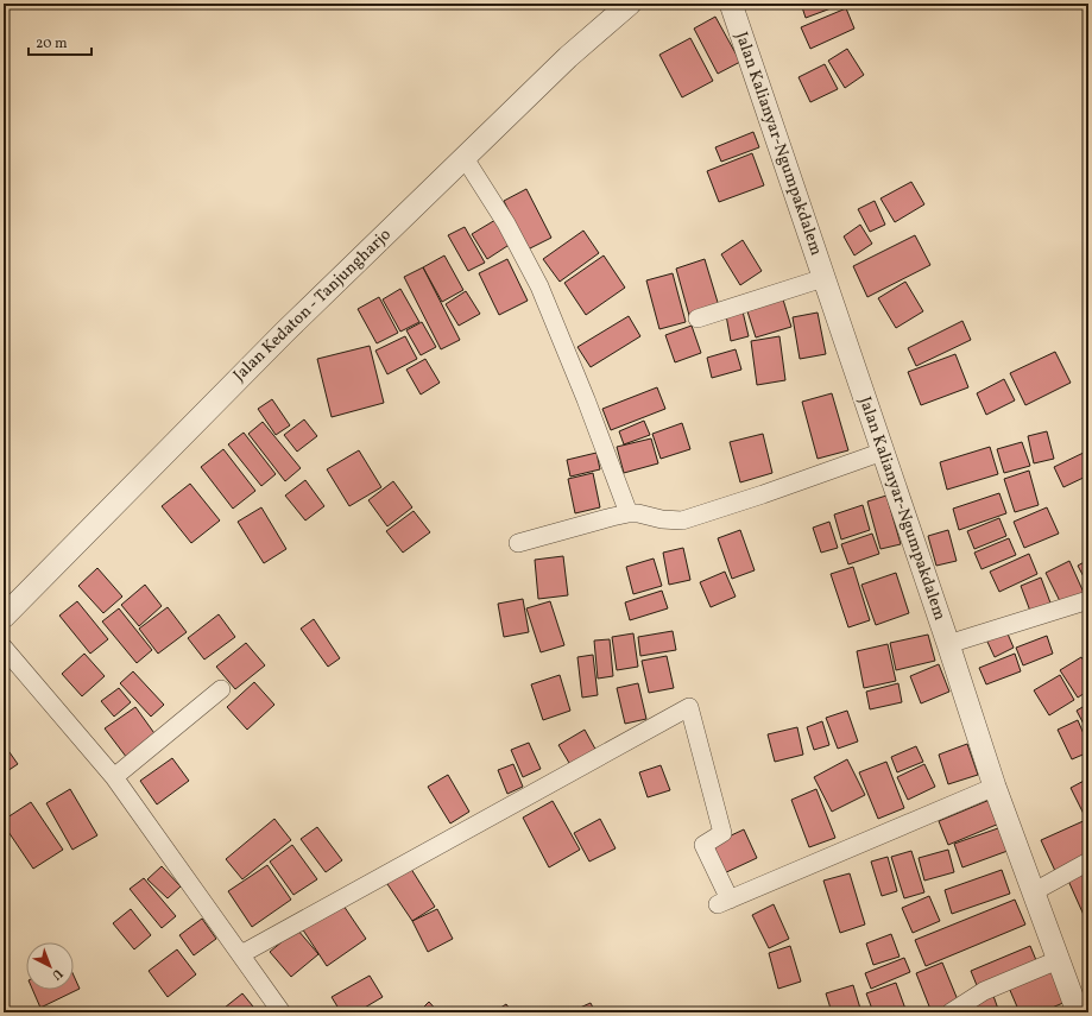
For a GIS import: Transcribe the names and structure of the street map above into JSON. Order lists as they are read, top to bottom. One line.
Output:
{"streets":{"street":["Jalan Kalianyar-Ngumpakdalem","Jalan Kedaton - Tanjungharjo"]},"scale_bar":"20 m","north":"bottom right"}
